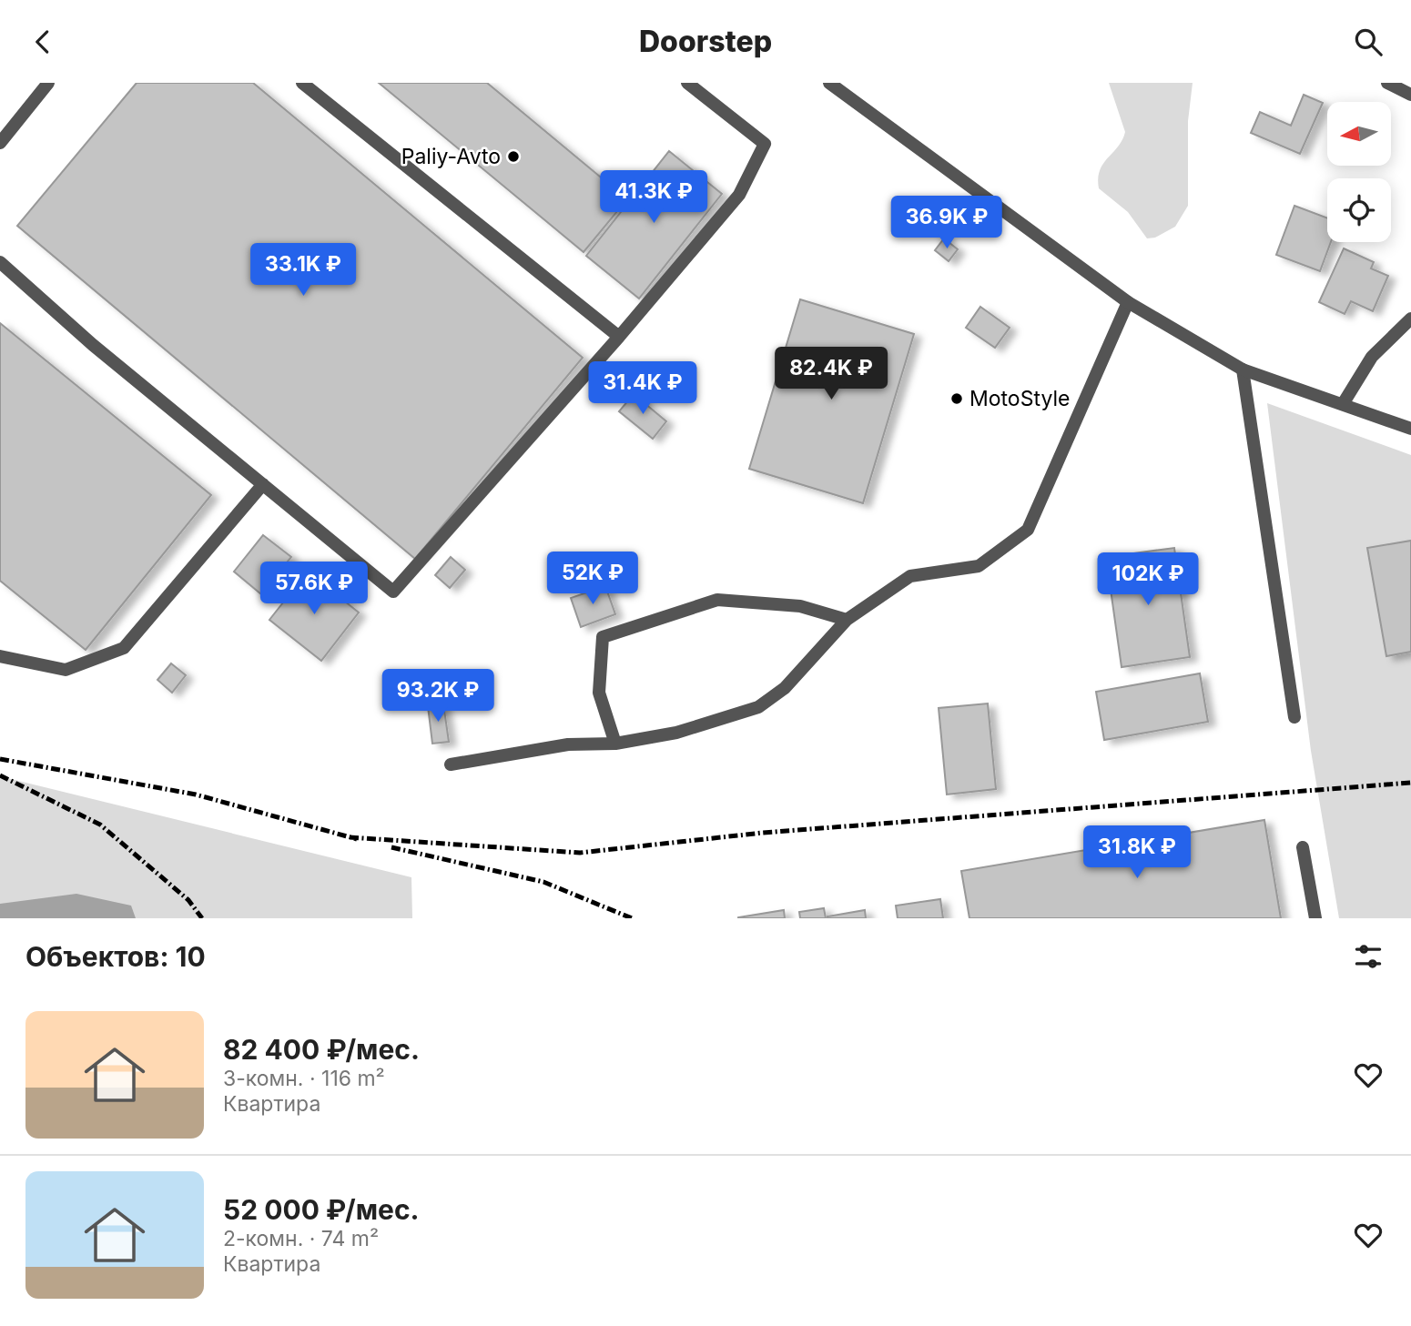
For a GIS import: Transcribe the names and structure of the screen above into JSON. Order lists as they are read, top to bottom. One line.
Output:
{"places":["Paliy-Avto","MotoStyle"],"north":"left","page":{"header":"Doorstep","price":["41.3K ₽","36.9K ₽","33.1K ₽","82.4K ₽","31.4K ₽","52K ₽","102K ₽","57.6K ₽","93.2K ₽","31.8K ₽"],"heading":"Объектов: 10","list":[{"name":"82 400 ₽/мес.","note":"3-комн. · 116 m² · Квартира"},{"name":"52 000 ₽/мес.","note":"2-комн. · 74 m² · Квартира"}]}}
